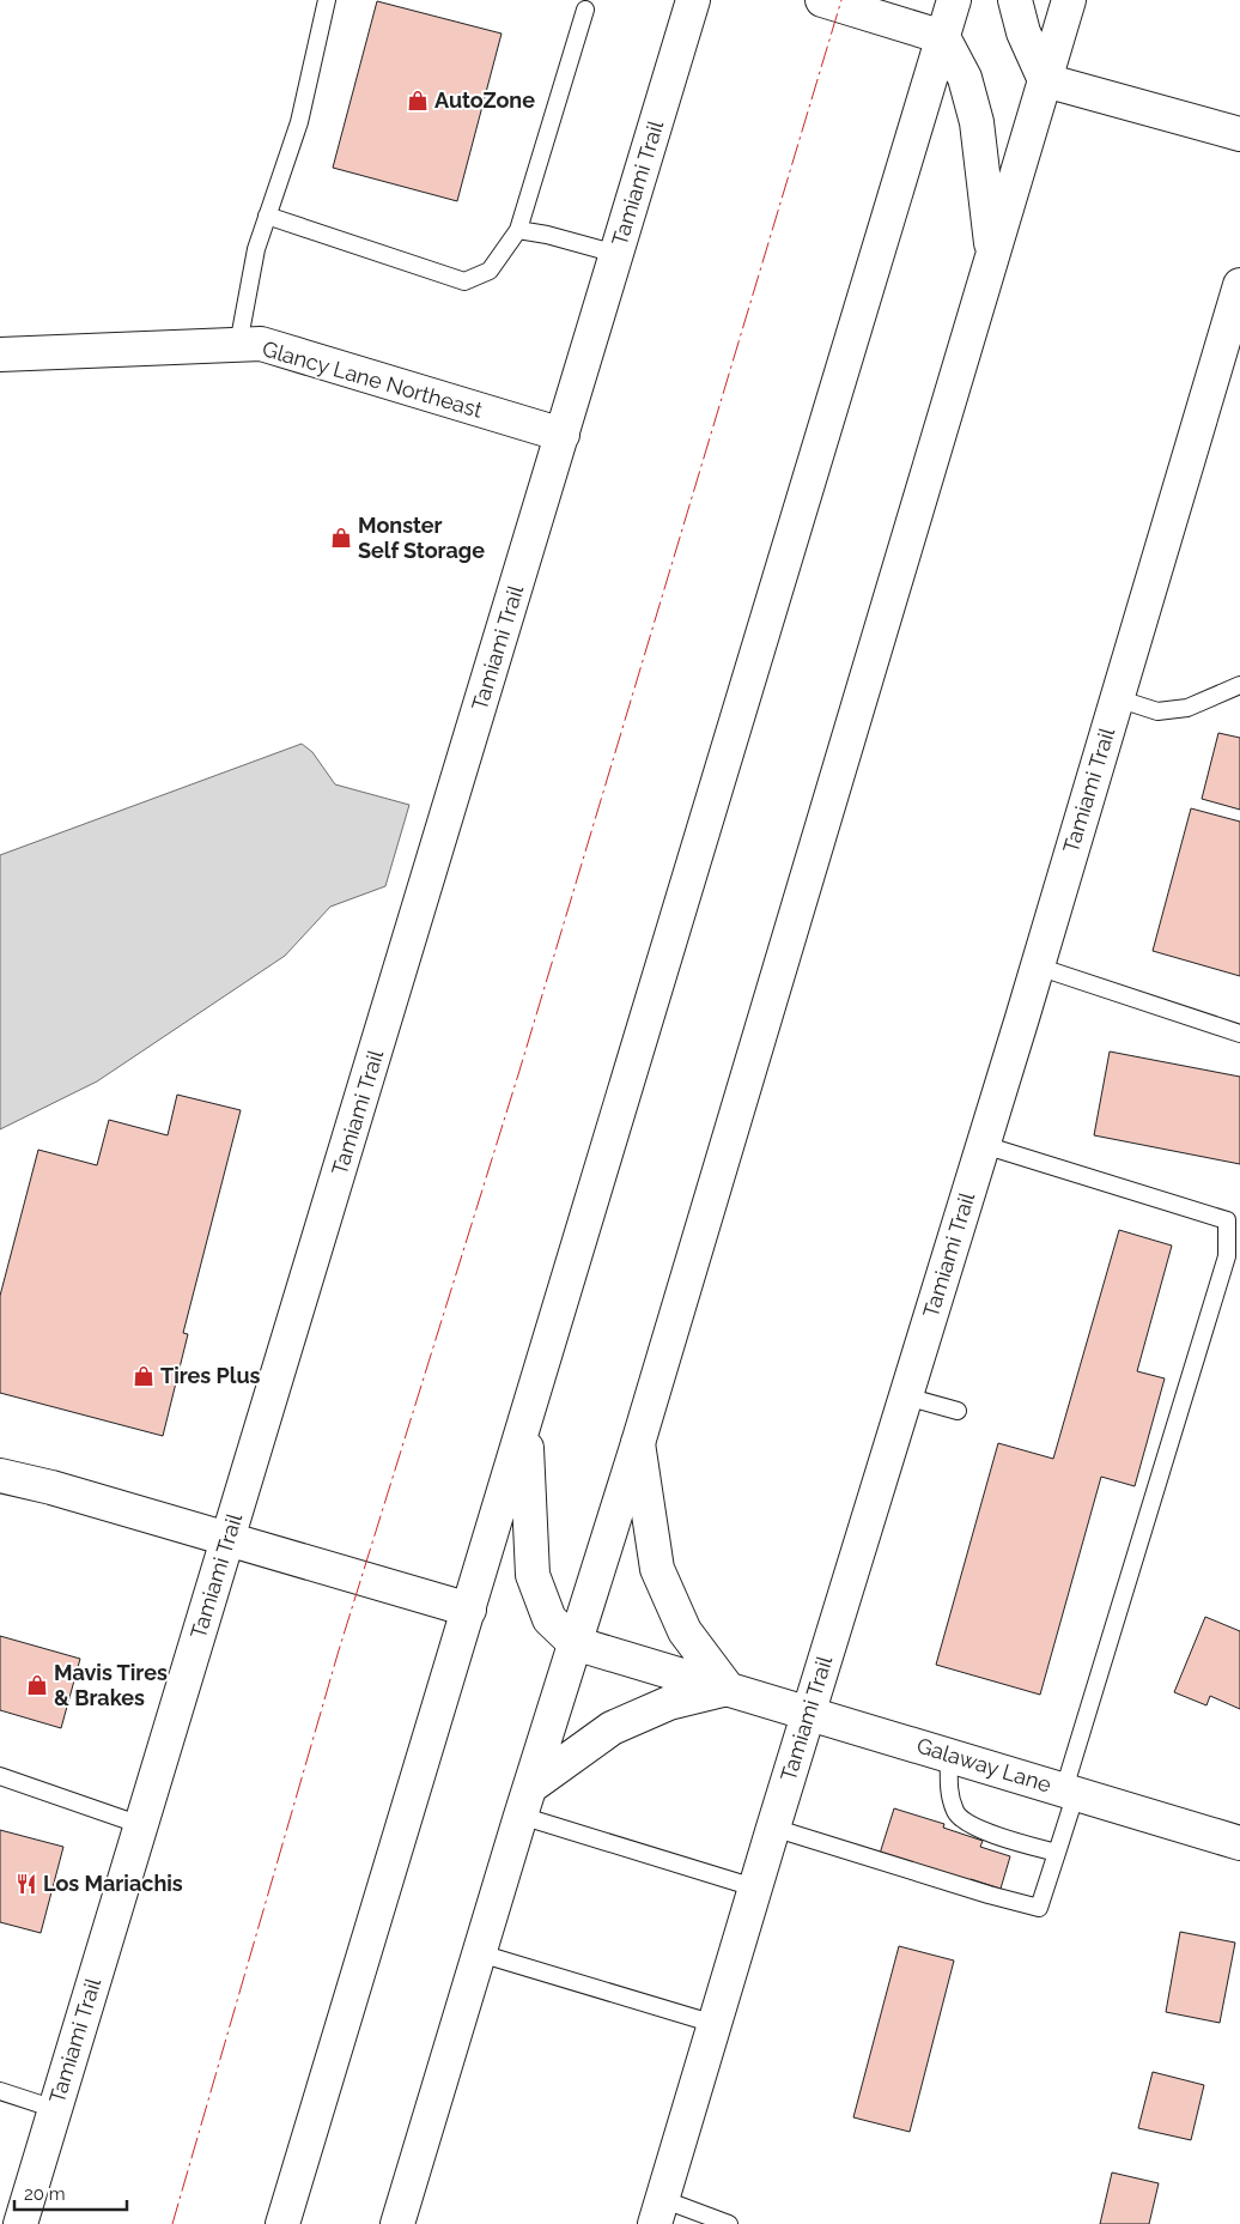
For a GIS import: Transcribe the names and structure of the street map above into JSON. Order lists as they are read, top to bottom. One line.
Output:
{"streets":{"street":["Tamiami Trail","Glancy Lane Northeast","Galaway Lane"]},"crossings":[["Tamiami Trail","Glancy Lane Northeast"],["Tamiami Trail","Galaway Lane"]],"places":{"shop":["AutoZone","Monster Self Storage","Tires Plus","Mavis Tires & Brakes"],"restaurant":["Los Mariachis"]},"scale_bar":"20 m"}
